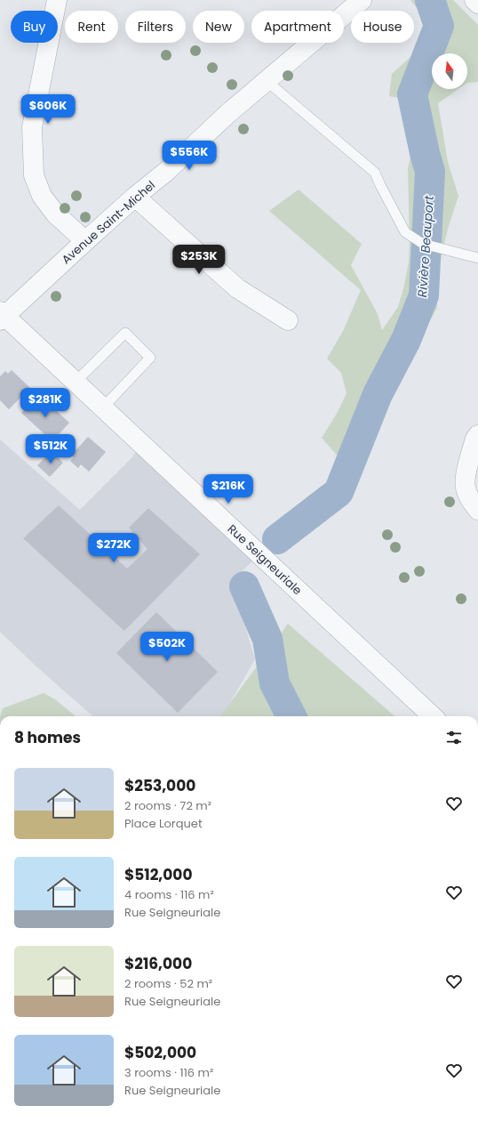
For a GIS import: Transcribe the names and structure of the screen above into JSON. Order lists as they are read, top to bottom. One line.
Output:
{"streets":{"street":["Avenue Saint-Michel","Rue Seigneuriale"]},"crossings":[["Avenue Saint-Michel","Rue Seigneuriale"]],"water":["Rivière Beauport"],"north":"top","page":{"chip":["Buy","Rent","Filters","New","Apartment","House"],"price":["$606K","$556K","$253K","$281K","$512K","$216K","$272K","$502K"],"heading":"8 homes","list":[{"name":"$253,000","note":"2 rooms · 72 m² · Place Lorquet"},{"name":"$512,000","note":"4 rooms · 116 m² · Rue Seigneuriale"},{"name":"$216,000","note":"2 rooms · 52 m² · Rue Seigneuriale"},{"name":"$502,000","note":"3 rooms · 116 m² · Rue Seigneuriale"}]}}
